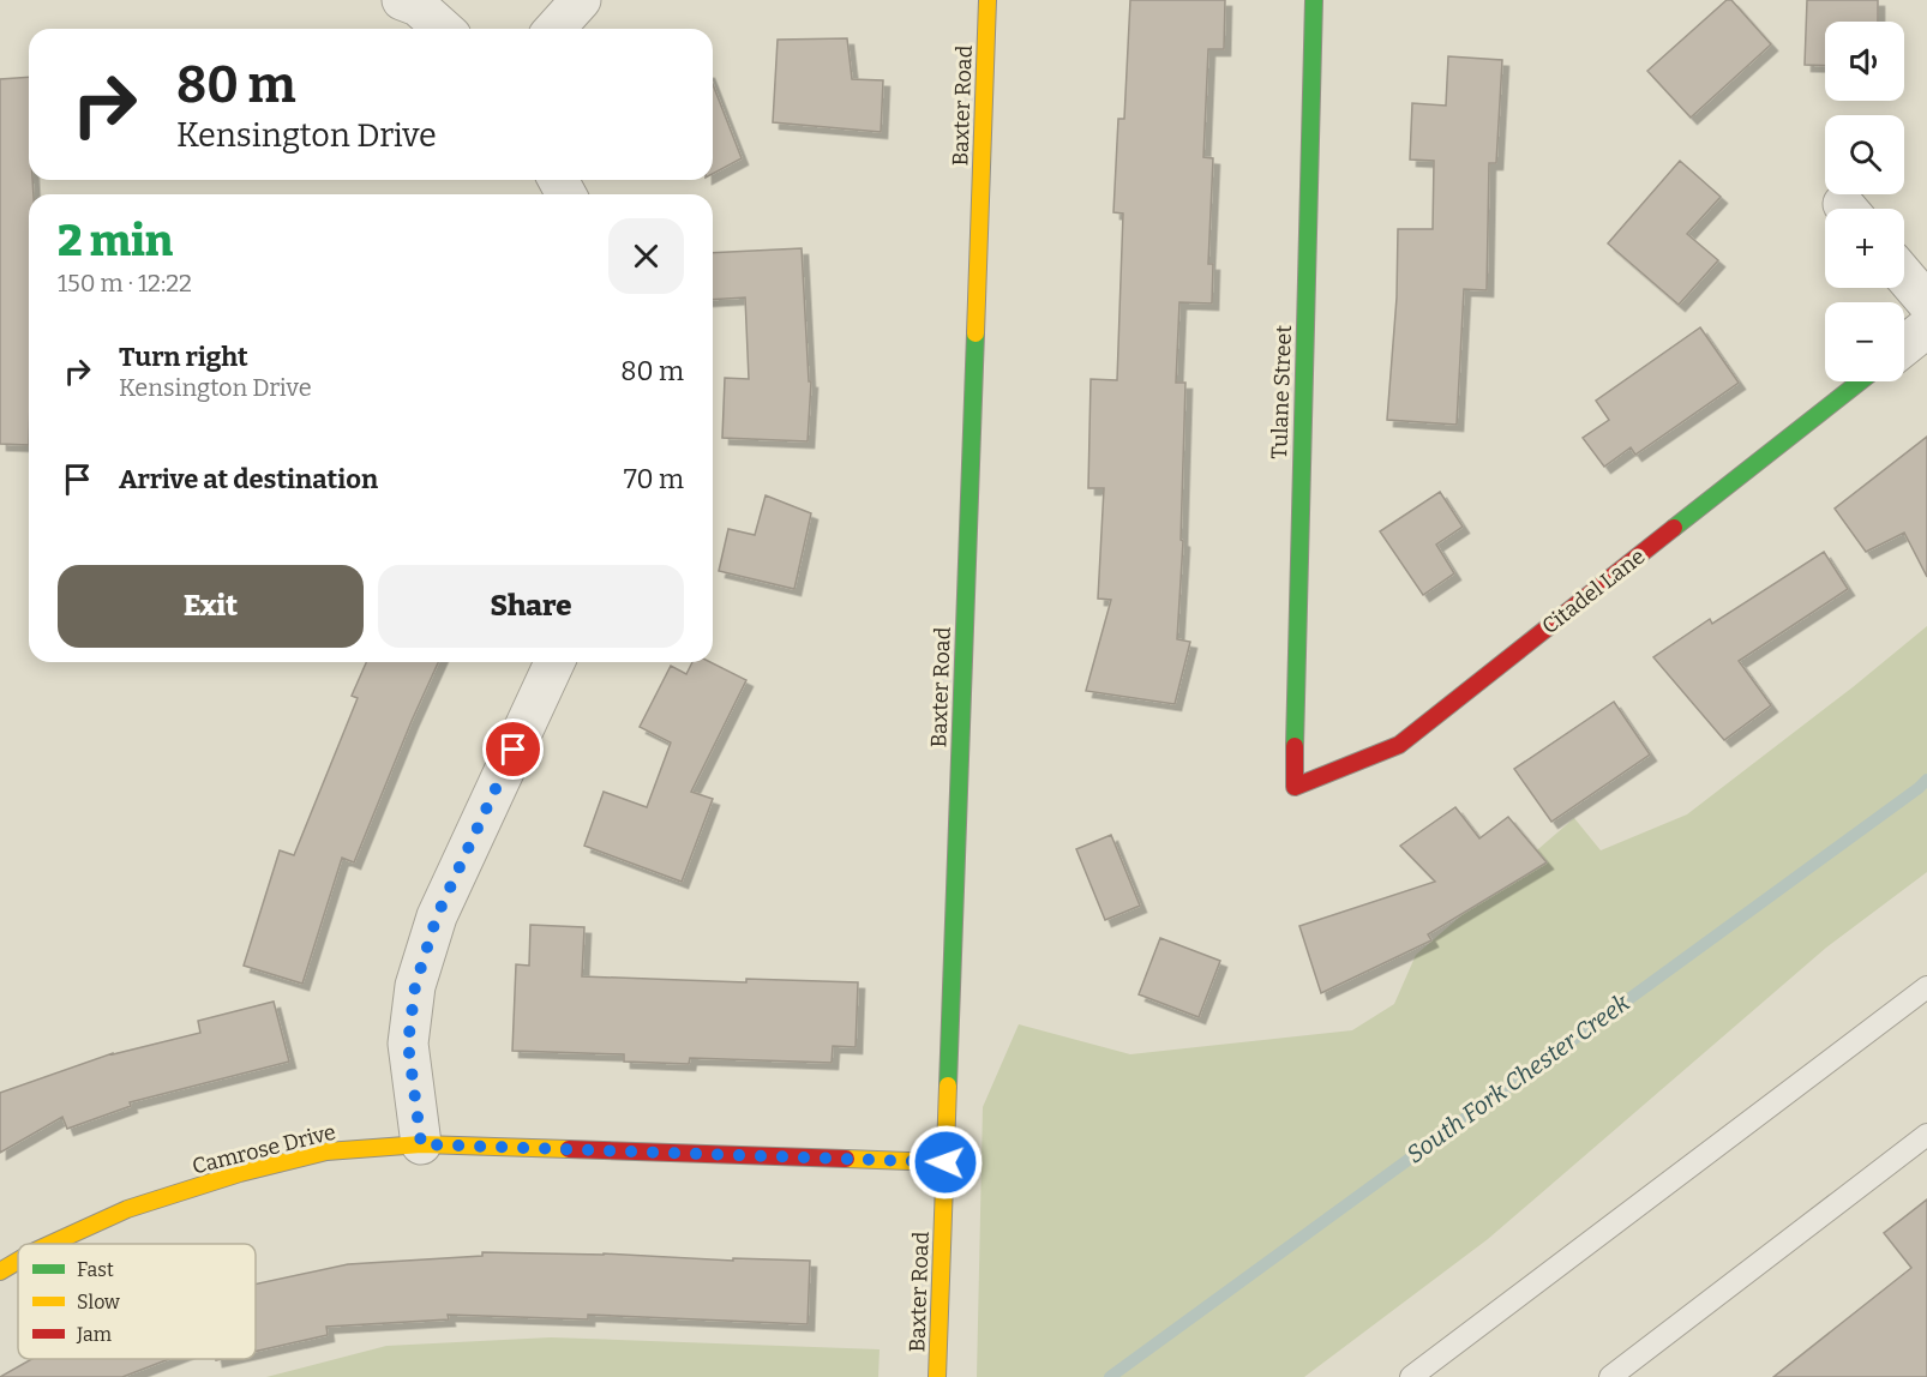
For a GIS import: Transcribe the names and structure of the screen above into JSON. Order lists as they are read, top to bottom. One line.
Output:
{"streets":{"street":["Baxter Road","Tulane Street","Citadel Lane","Camrose Drive"]},"crossings":[["Baxter Road","Camrose Drive"],["Tulane Street","Citadel Lane"]],"water":["South Fork Chester Creek"],"legend":["Fast","Slow","Jam"],"page":{"map_buttons":["+","−"],"turn":["80 m","Kensington Drive"],"heading":["2 min","150 m · 12:22"],"list":[{"name":"Turn right","note":"Kensington Drive","value":"80 m"},{"name":"Arrive at destination","value":"70 m"}],"buttons":["Exit","Share"]}}
